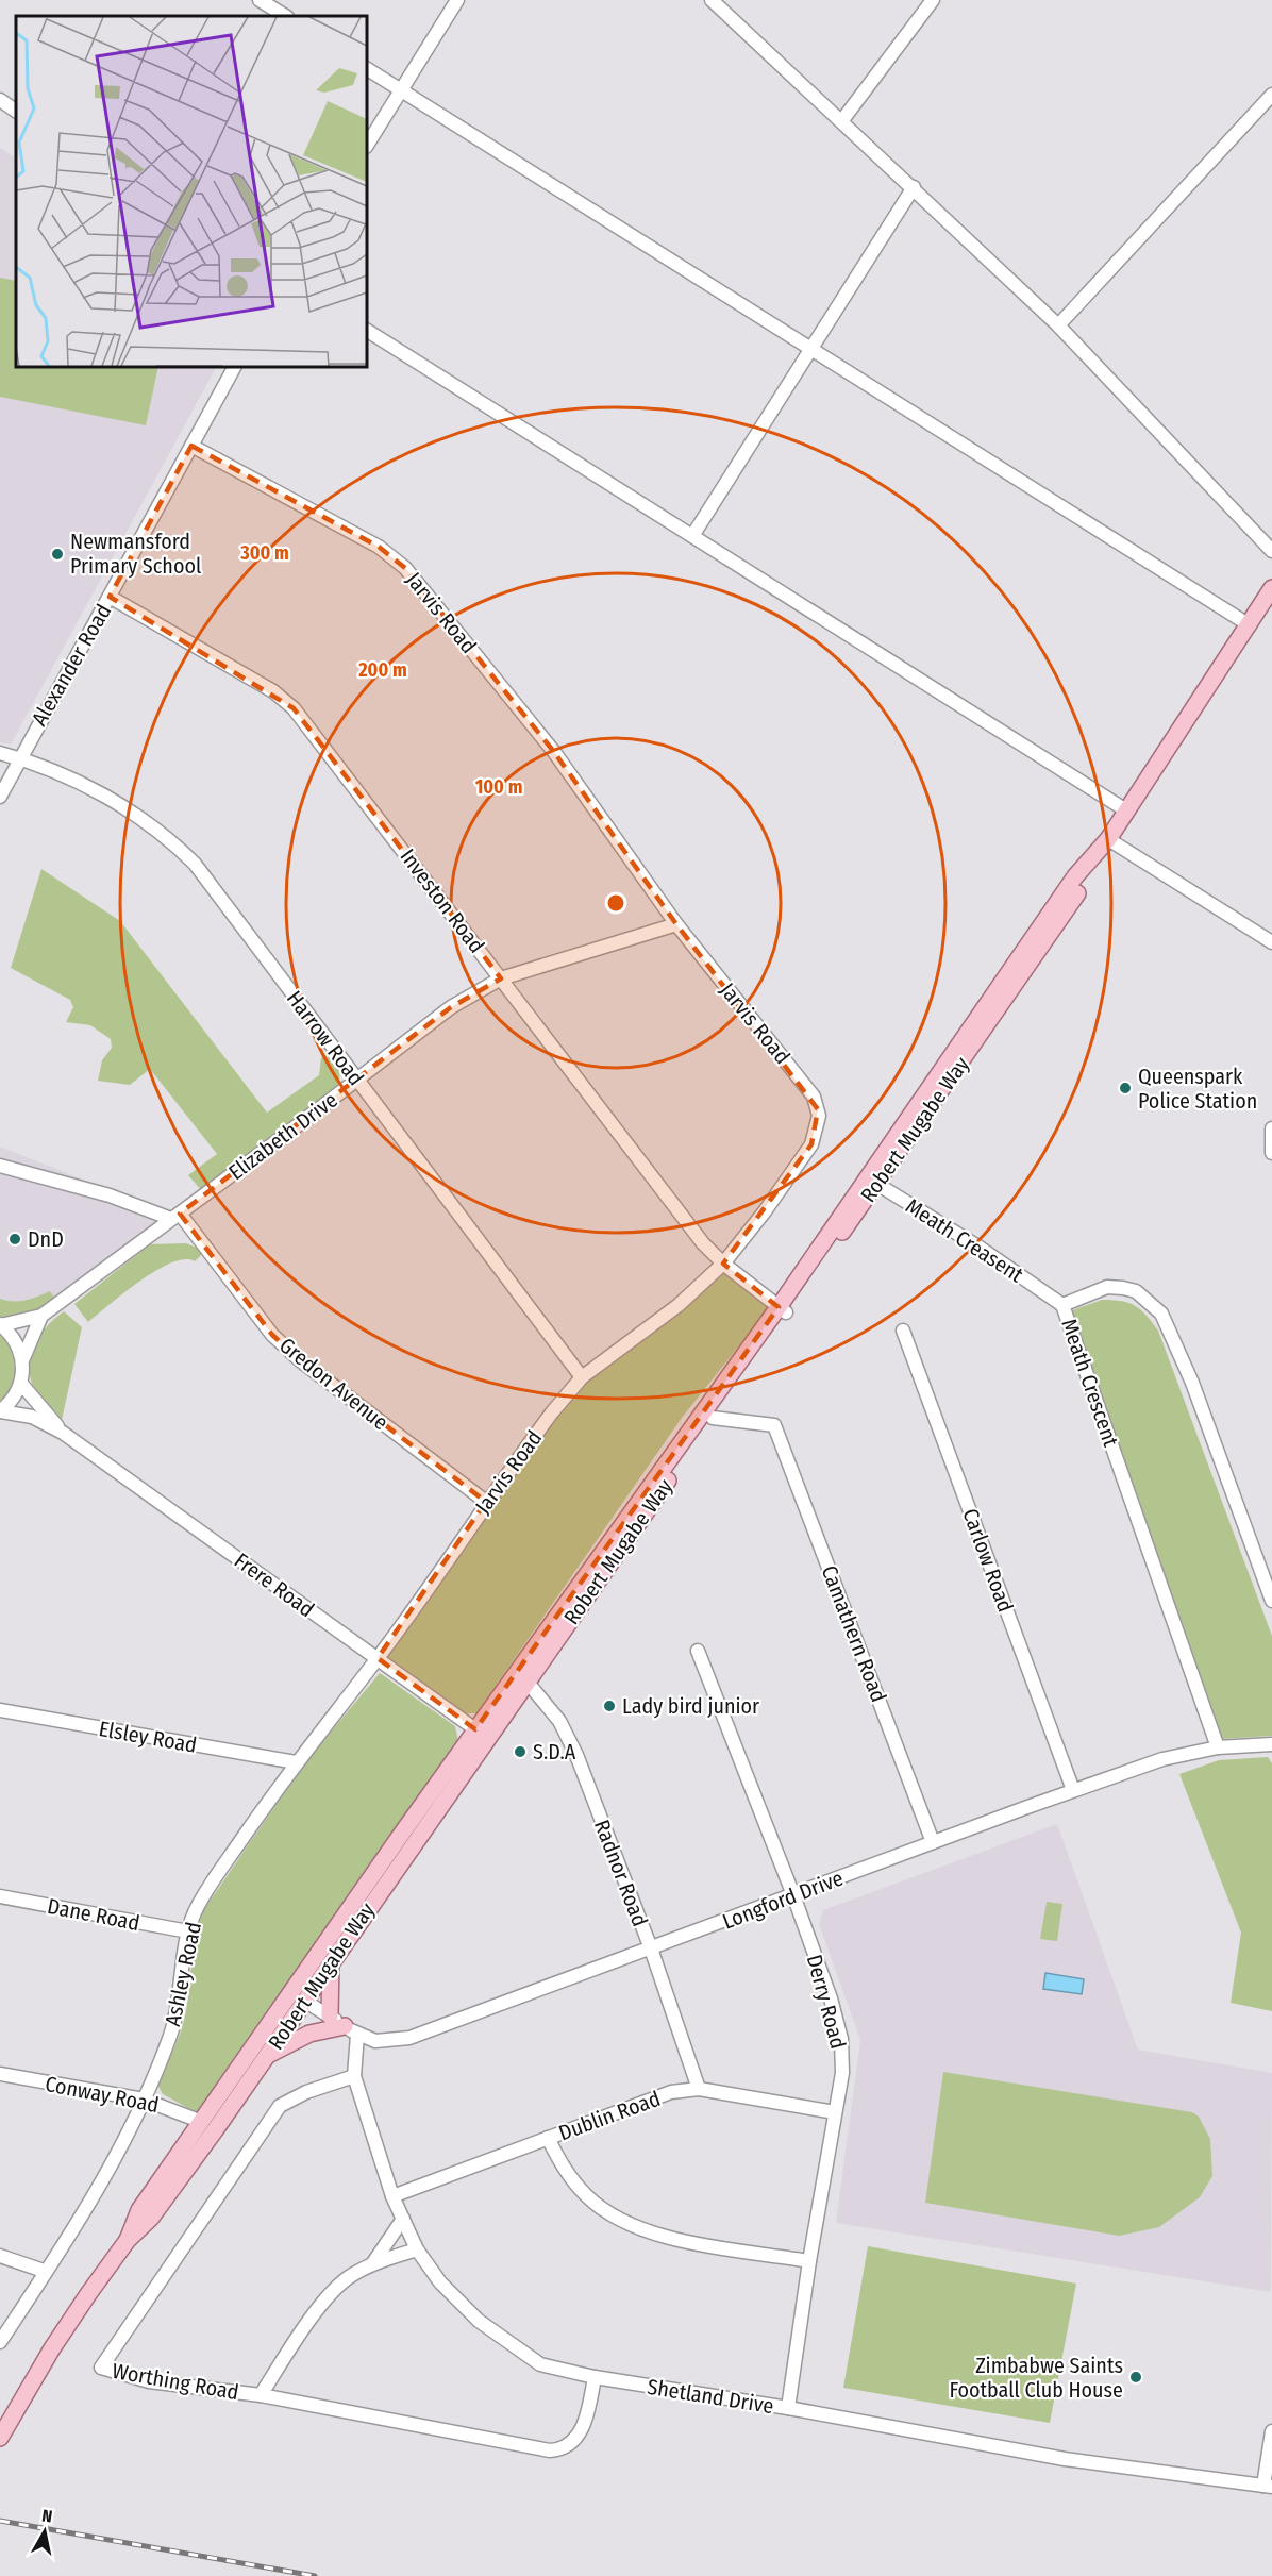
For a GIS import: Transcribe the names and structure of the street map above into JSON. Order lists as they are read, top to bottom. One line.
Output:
{"streets":{"main road":["Robert Mugabe Way"],"street":["Jarvis Road","Alexander Road","Investon Road","Harrow Road","Elizabeth Drive","Meath Creasent","Meath Crescent","Gredon Avenue","Carlow Road","Frere Road","Camathern Road","Elsley Road","Radnor Road","Longford Drive","Dane Road","Ashley Road","Derry Road","Conway Road","Dublin Road","Worthing Road","Shetland Drive"]},"crossings":[["Jarvis Road","Alexander Road"],["Jarvis Road","Investon Road"],["Jarvis Road","Harrow Road"],["Jarvis Road","Elizabeth Drive"],["Jarvis Road","Gredon Avenue"],["Jarvis Road","Frere Road"],["Jarvis Road","Ashley Road"],["Alexander Road","Investon Road"],["Alexander Road","Harrow Road"],["Investon Road","Robert Mugabe Way"],["Investon Road","Elizabeth Drive"],["Harrow Road","Elizabeth Drive"],["Robert Mugabe Way","Meath Creasent"],["Robert Mugabe Way","Frere Road"],["Robert Mugabe Way","Camathern Road"],["Robert Mugabe Way","Radnor Road"],["Robert Mugabe Way","Longford Drive"],["Robert Mugabe Way","Conway Road"],["Elizabeth Drive","Gredon Avenue"],["Meath Creasent","Meath Crescent"],["Meath Crescent","Longford Drive"],["Carlow Road","Longford Drive"],["Frere Road","Ashley Road"],["Camathern Road","Longford Drive"],["Elsley Road","Ashley Road"],["Radnor Road","Longford Drive"],["Radnor Road","Dublin Road"],["Longford Drive","Derry Road"],["Longford Drive","Shetland Drive"],["Dane Road","Ashley Road"],["Ashley Road","Conway Road"],["Derry Road","Dublin Road"],["Derry Road","Shetland Drive"],["Dublin Road","Shetland Drive"],["Worthing Road","Shetland Drive"]],"places":["Newmansford Primary School","Queenspark Police Station","DnD","Lady bird junior","S.D.A","Zimbabwe Saints Football Club House"],"north":"top","rings":["300 m","200 m","100 m"]}
